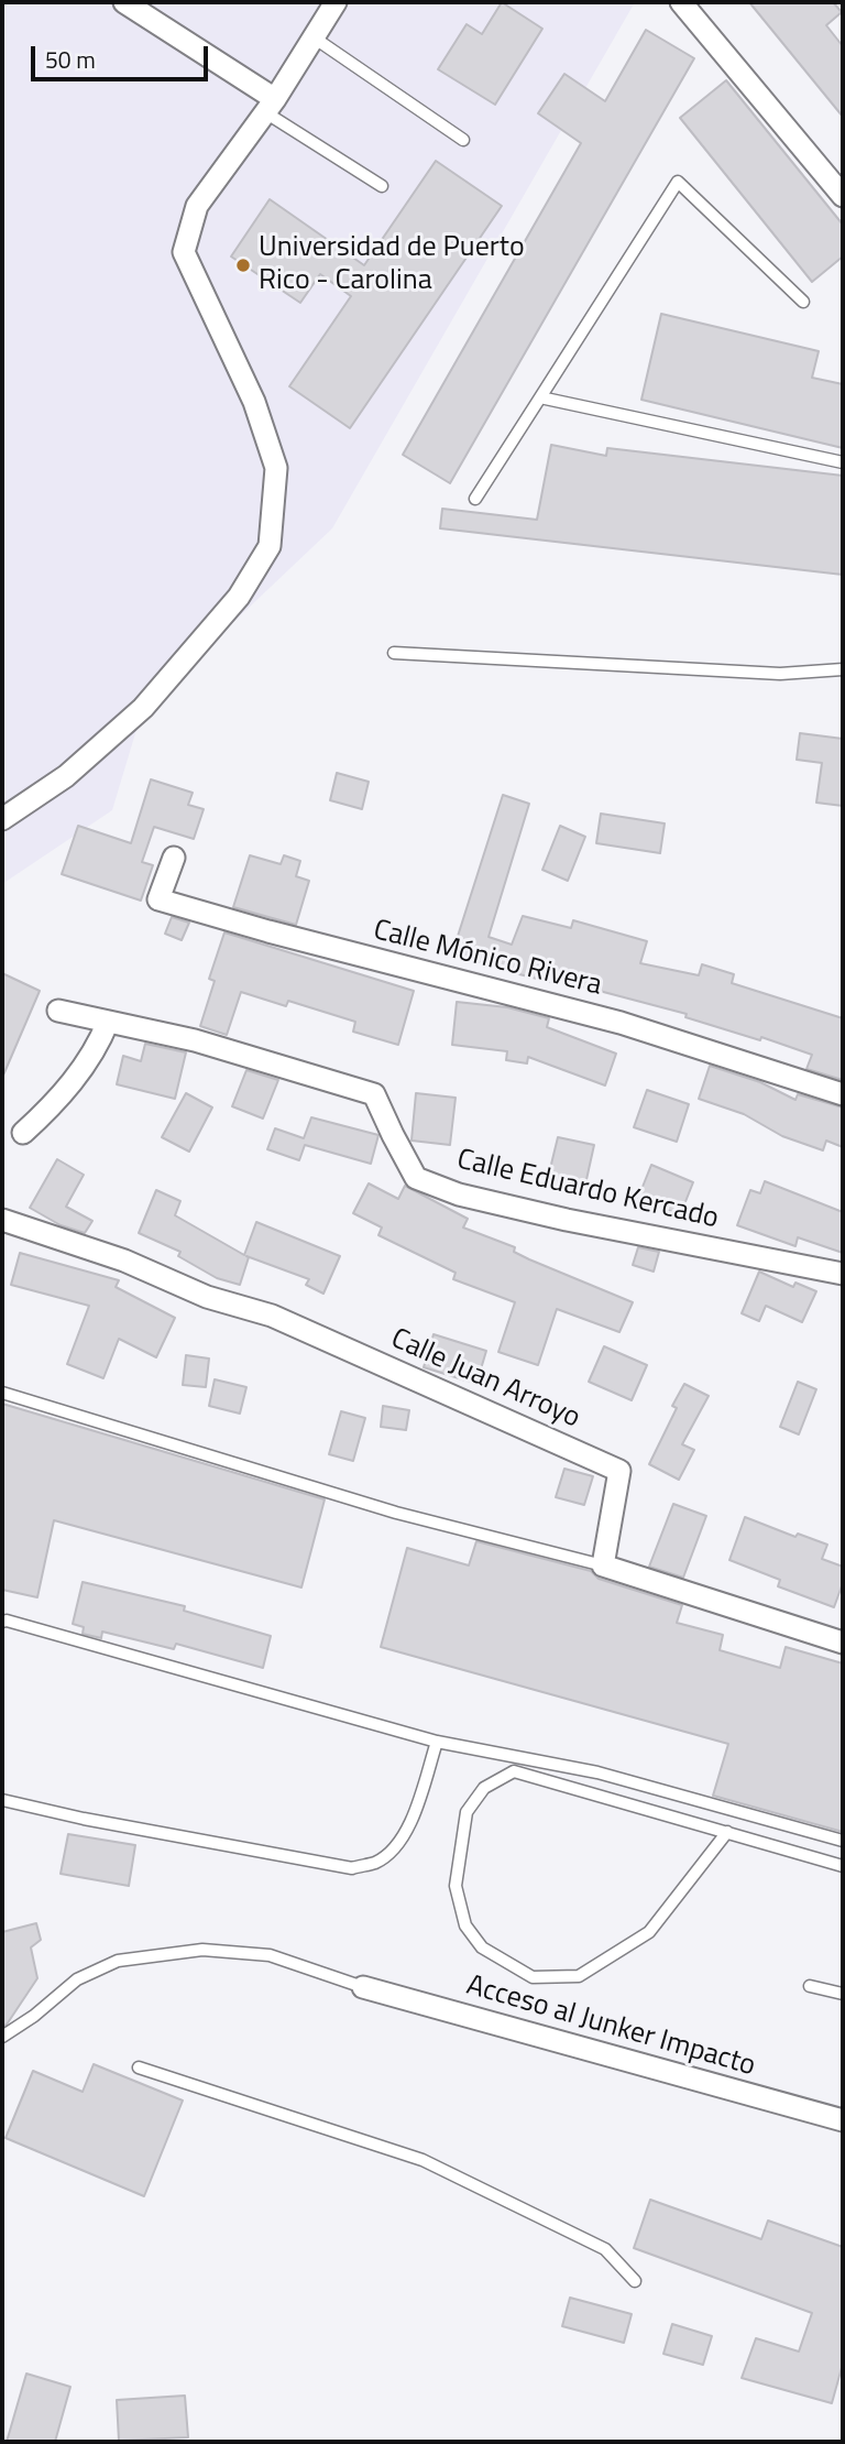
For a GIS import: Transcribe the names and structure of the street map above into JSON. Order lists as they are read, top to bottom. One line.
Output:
{"streets":{"street":["Calle Mónico Rivera","Calle Eduardo Kercado","Calle Juan Arroyo","Acceso al Junker Impacto"]},"places":["Universidad de Puerto Rico - Carolina"],"scale_bar":"50 m"}
